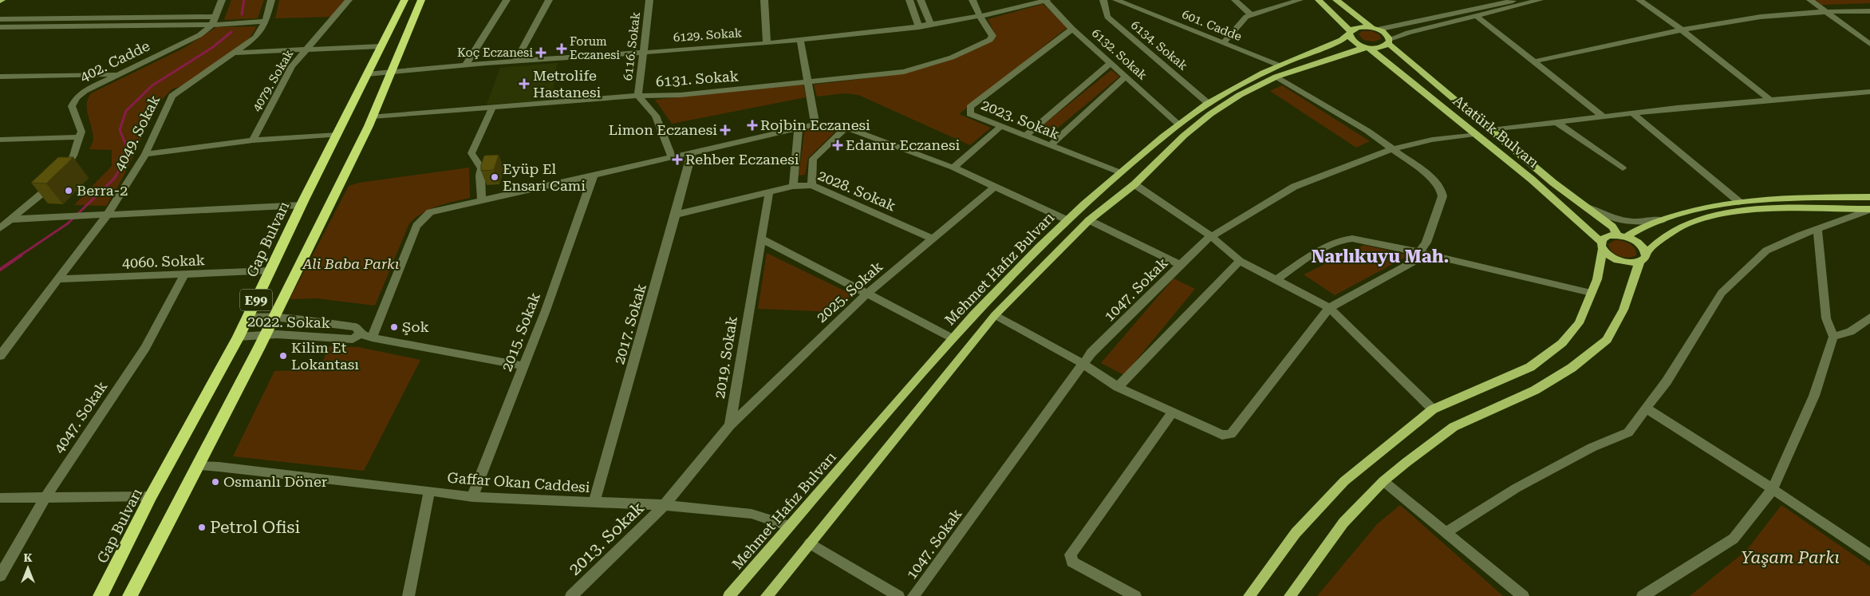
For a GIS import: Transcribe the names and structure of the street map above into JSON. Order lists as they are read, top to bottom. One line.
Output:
{"streets":{"highway":["Gap Bulvarı","E99"],"main road":["Atatürk Bulvarı","Mehmet Hafız Bulvarı"],"street":["601. Cadde","6129. Sokak","6134. Sokak","6116. Sokak","6132. Sokak","402. Cadde","6131. Sokak","4079. Sokak","2023. Sokak","4049. Sokak","2028. Sokak","4060. Sokak","1047. Sokak","2025. Sokak","2022. Sokak","2017. Sokak","2015. Sokak","2019. Sokak","4047. Sokak","Gaffar Okan Caddesi","2013. Sokak"]},"crossings":[["601. Cadde","Mehmet Hafız Bulvarı"],["6129. Sokak","6116. Sokak"],["6129. Sokak","6132. Sokak"],["6129. Sokak","6131. Sokak"],["6129. Sokak","Gap Bulvarı"],["6129. Sokak","E99"],["6134. Sokak","Mehmet Hafız Bulvarı"],["6116. Sokak","6131. Sokak"],["6132. Sokak","2023. Sokak"],["6132. Sokak","Mehmet Hafız Bulvarı"],["6131. Sokak","E99"],["2023. Sokak","Mehmet Hafız Bulvarı"],["Atatürk Bulvarı","Mehmet Hafız Bulvarı"],["Atatürk Bulvarı","1047. Sokak"],["4049. Sokak","4060. Sokak"],["2028. Sokak","2025. Sokak"],["2028. Sokak","2017. Sokak"],["2028. Sokak","2019. Sokak"],["Gap Bulvarı","4060. Sokak"],["Gap Bulvarı","2022. Sokak"],["4060. Sokak","4047. Sokak"],["Mehmet Hafız Bulvarı","Gaffar Okan Caddesi"],["2025. Sokak","2019. Sokak"],["E99","2022. Sokak"],["E99","Gaffar Okan Caddesi"],["2017. Sokak","Gaffar Okan Caddesi"],["2015. Sokak","Gaffar Okan Caddesi"],["2019. Sokak","Gaffar Okan Caddesi"],["2019. Sokak","2013. Sokak"],["Gaffar Okan Caddesi","2013. Sokak"]],"districts":["Narlıkuyu Mah."],"parks":["Ali Baba Parkı","Yaşam Parkı"],"places":{"health":["Forum Eczanesi","Koç Eczanesi","Metrolife Hastanesi","Rojbin Eczanesi","Limon Eczanesi","Edanur Eczanesi","Rehber Eczanesi"],"other":["Eyüp El Ensari Cami","Berra-2","Şok","Kilim Et Lokantası","Osmanlı Döner","Petrol Ofisi"]},"north":"top"}
